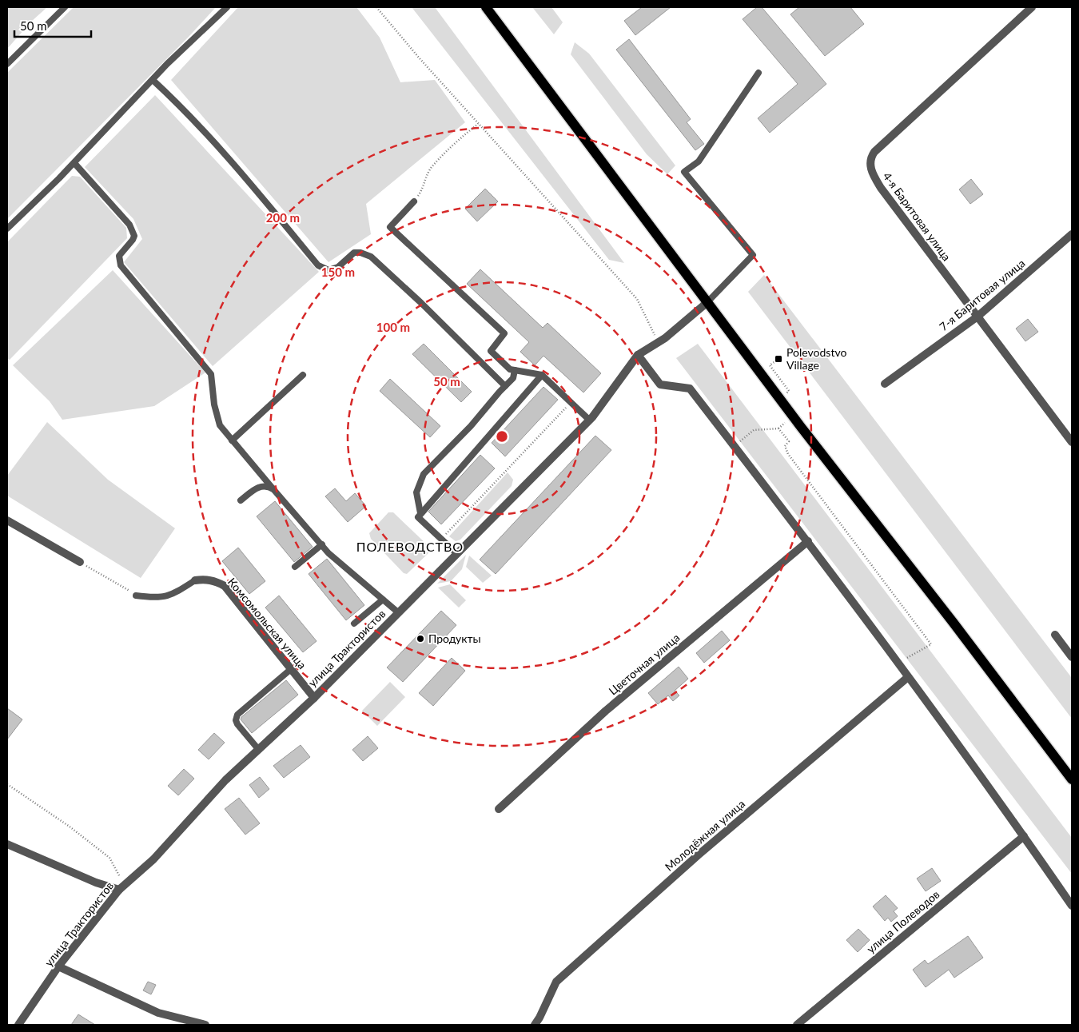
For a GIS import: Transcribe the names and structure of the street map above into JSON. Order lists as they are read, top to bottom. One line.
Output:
{"streets":{"street":["4-я Баритовая улица","7-я Баритовая улица","Комсомольская улица","улица Трактористов","Цветочная улица","Молодёжная улица","улица Полеводов"]},"crossings":[["4-я Баритовая улица","7-я Баритовая улица"],["Комсомольская улица","улица Трактористов"]],"districts":["ПОЛЕВОДСТВО"],"places":{"transit":["Polevodstvo Village"],"other":["Продукты"]},"scale_bar":"50 m","rings":["200 m","150 m","100 m","50 m"]}
